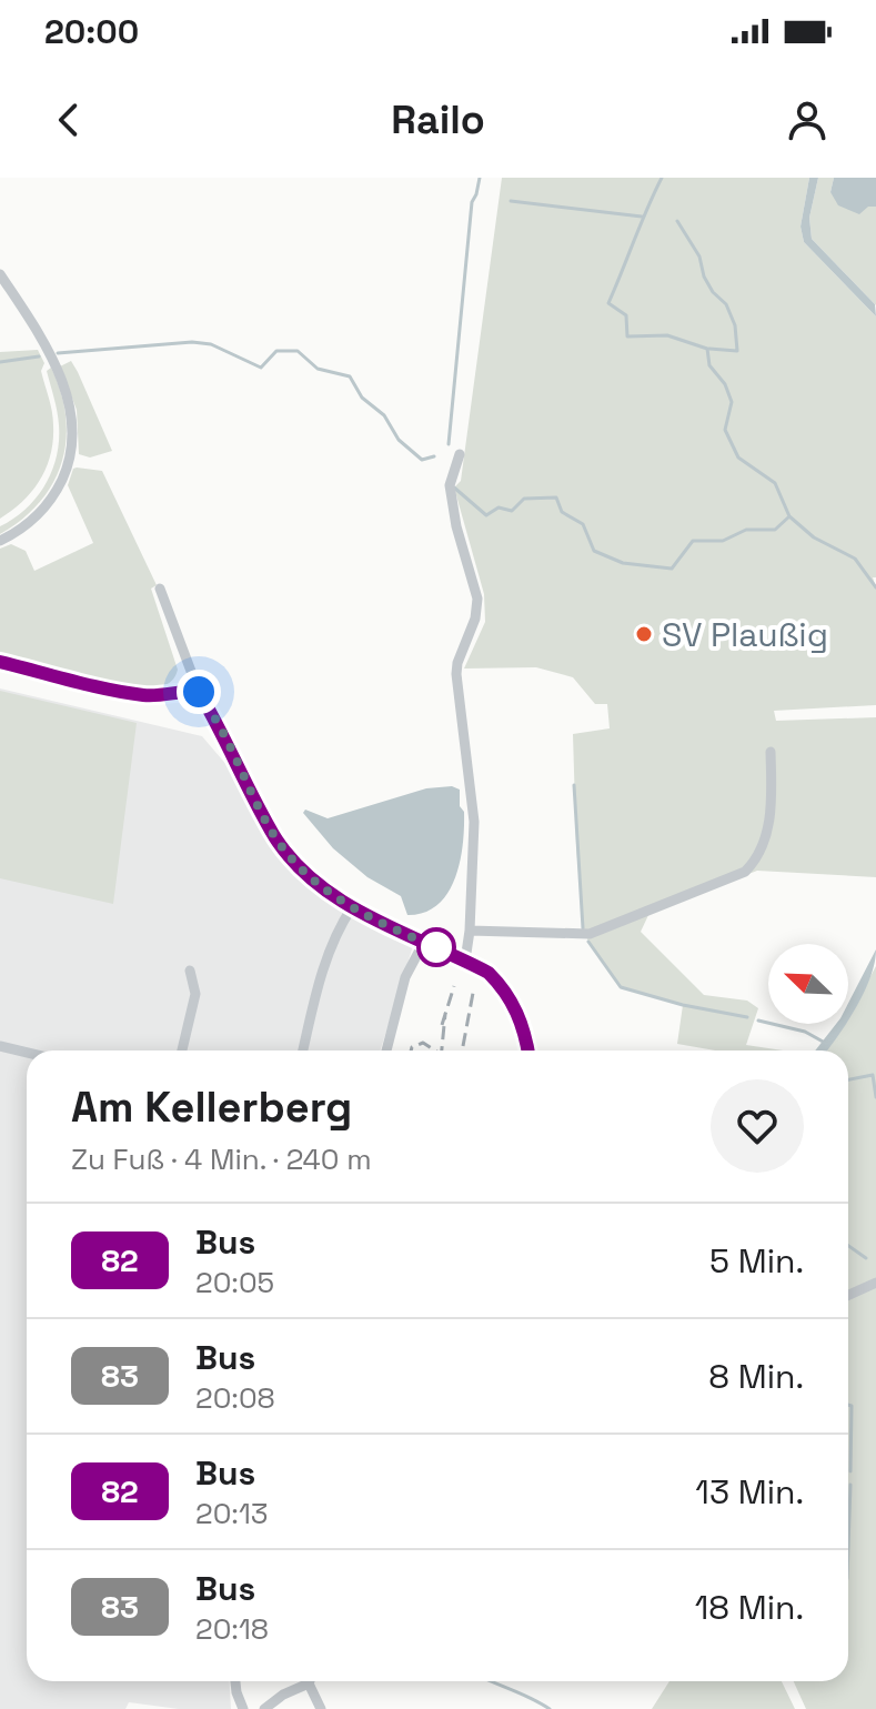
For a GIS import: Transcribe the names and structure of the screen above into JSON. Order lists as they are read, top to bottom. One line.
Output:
{"places":["SV Plaußig"],"lines":["bus line 82"],"north":"top left","page":{"status":"20:00","header":"Railo","heading":["Am Kellerberg","Zu Fuß · 4 Min. · 240 m"],"list":[{"mark":"82","name":"Bus","note":"20:05","value":"5 Min."},{"mark":"83","name":"Bus","note":"20:08","value":"8 Min."},{"mark":"82","name":"Bus","note":"20:13","value":"13 Min."},{"mark":"83","name":"Bus","note":"20:18","value":"18 Min."}]}}
